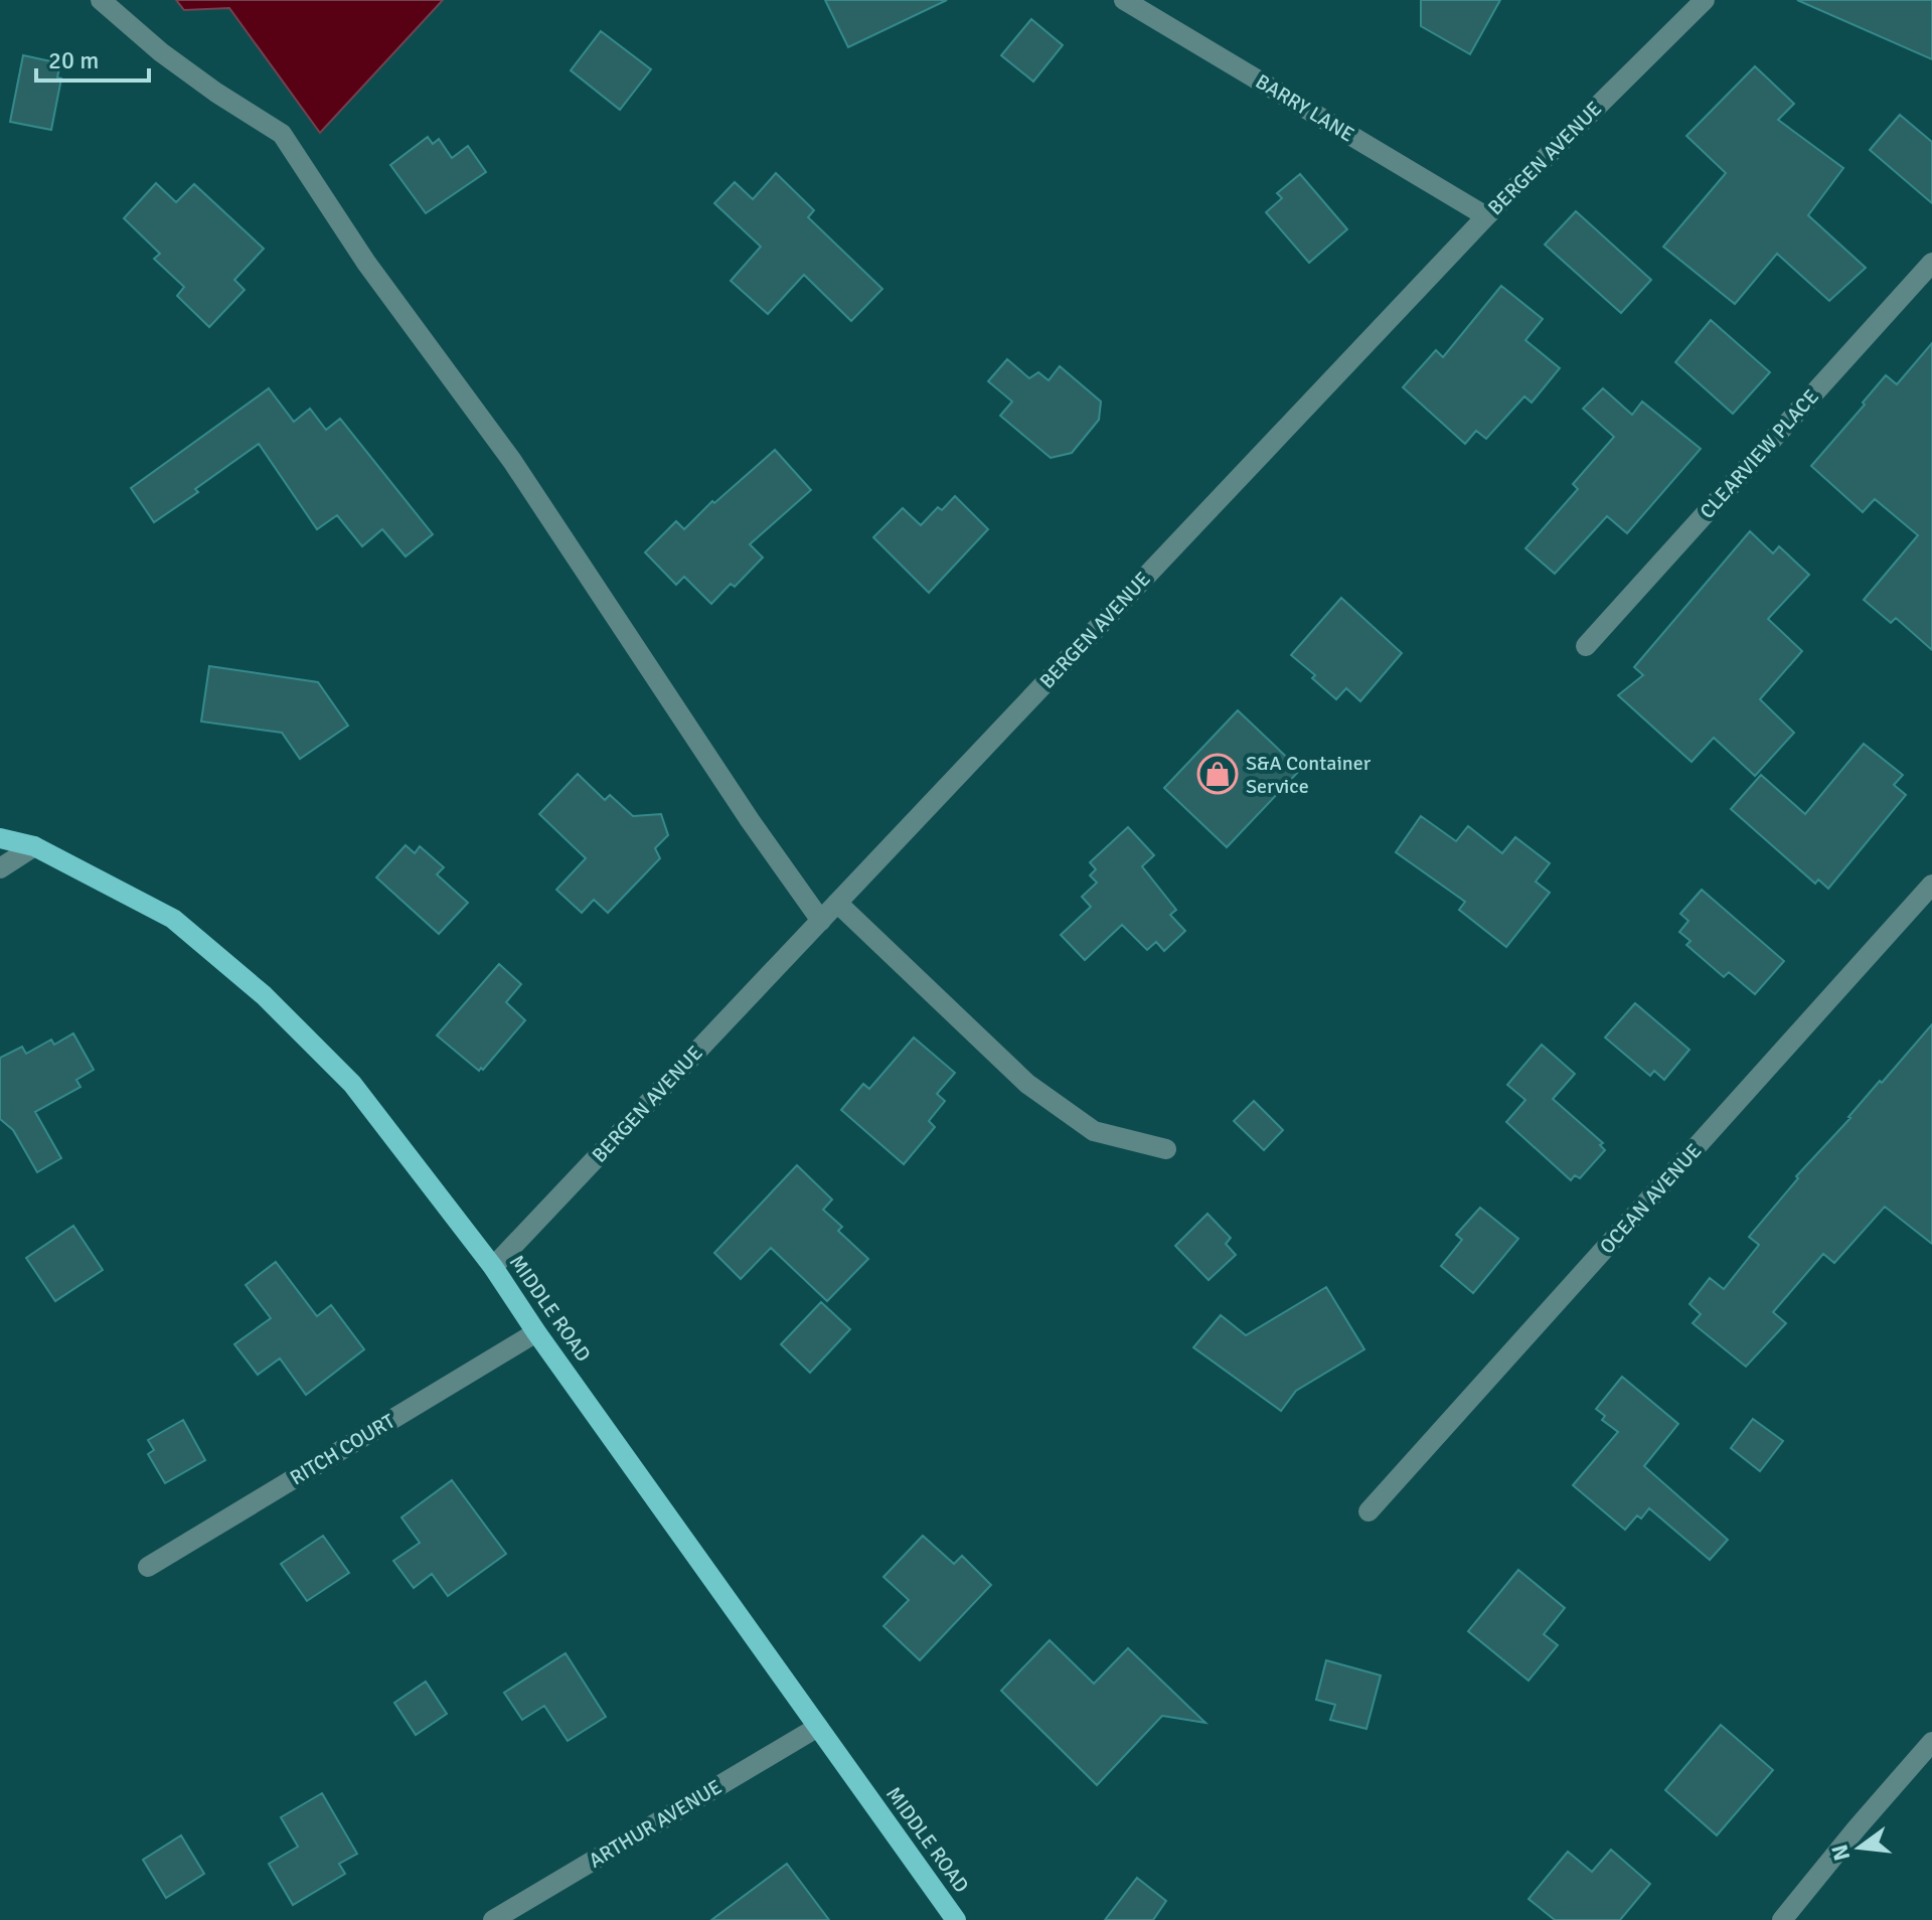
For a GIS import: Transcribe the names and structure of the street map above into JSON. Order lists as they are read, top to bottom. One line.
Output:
{"streets":{"main road":["MIDDLE ROAD"],"street":["BARRY LANE","BERGEN AVENUE","CLEARVIEW PLACE","OCEAN AVENUE","RITCH COURT","ARTHUR AVENUE"]},"crossings":[["BARRY LANE","BERGEN AVENUE"],["BERGEN AVENUE","MIDDLE ROAD"],["MIDDLE ROAD","RITCH COURT"],["MIDDLE ROAD","ARTHUR AVENUE"]],"places":{"shop":["S&A Container Service"]},"scale_bar":"20 m","north":"left"}
